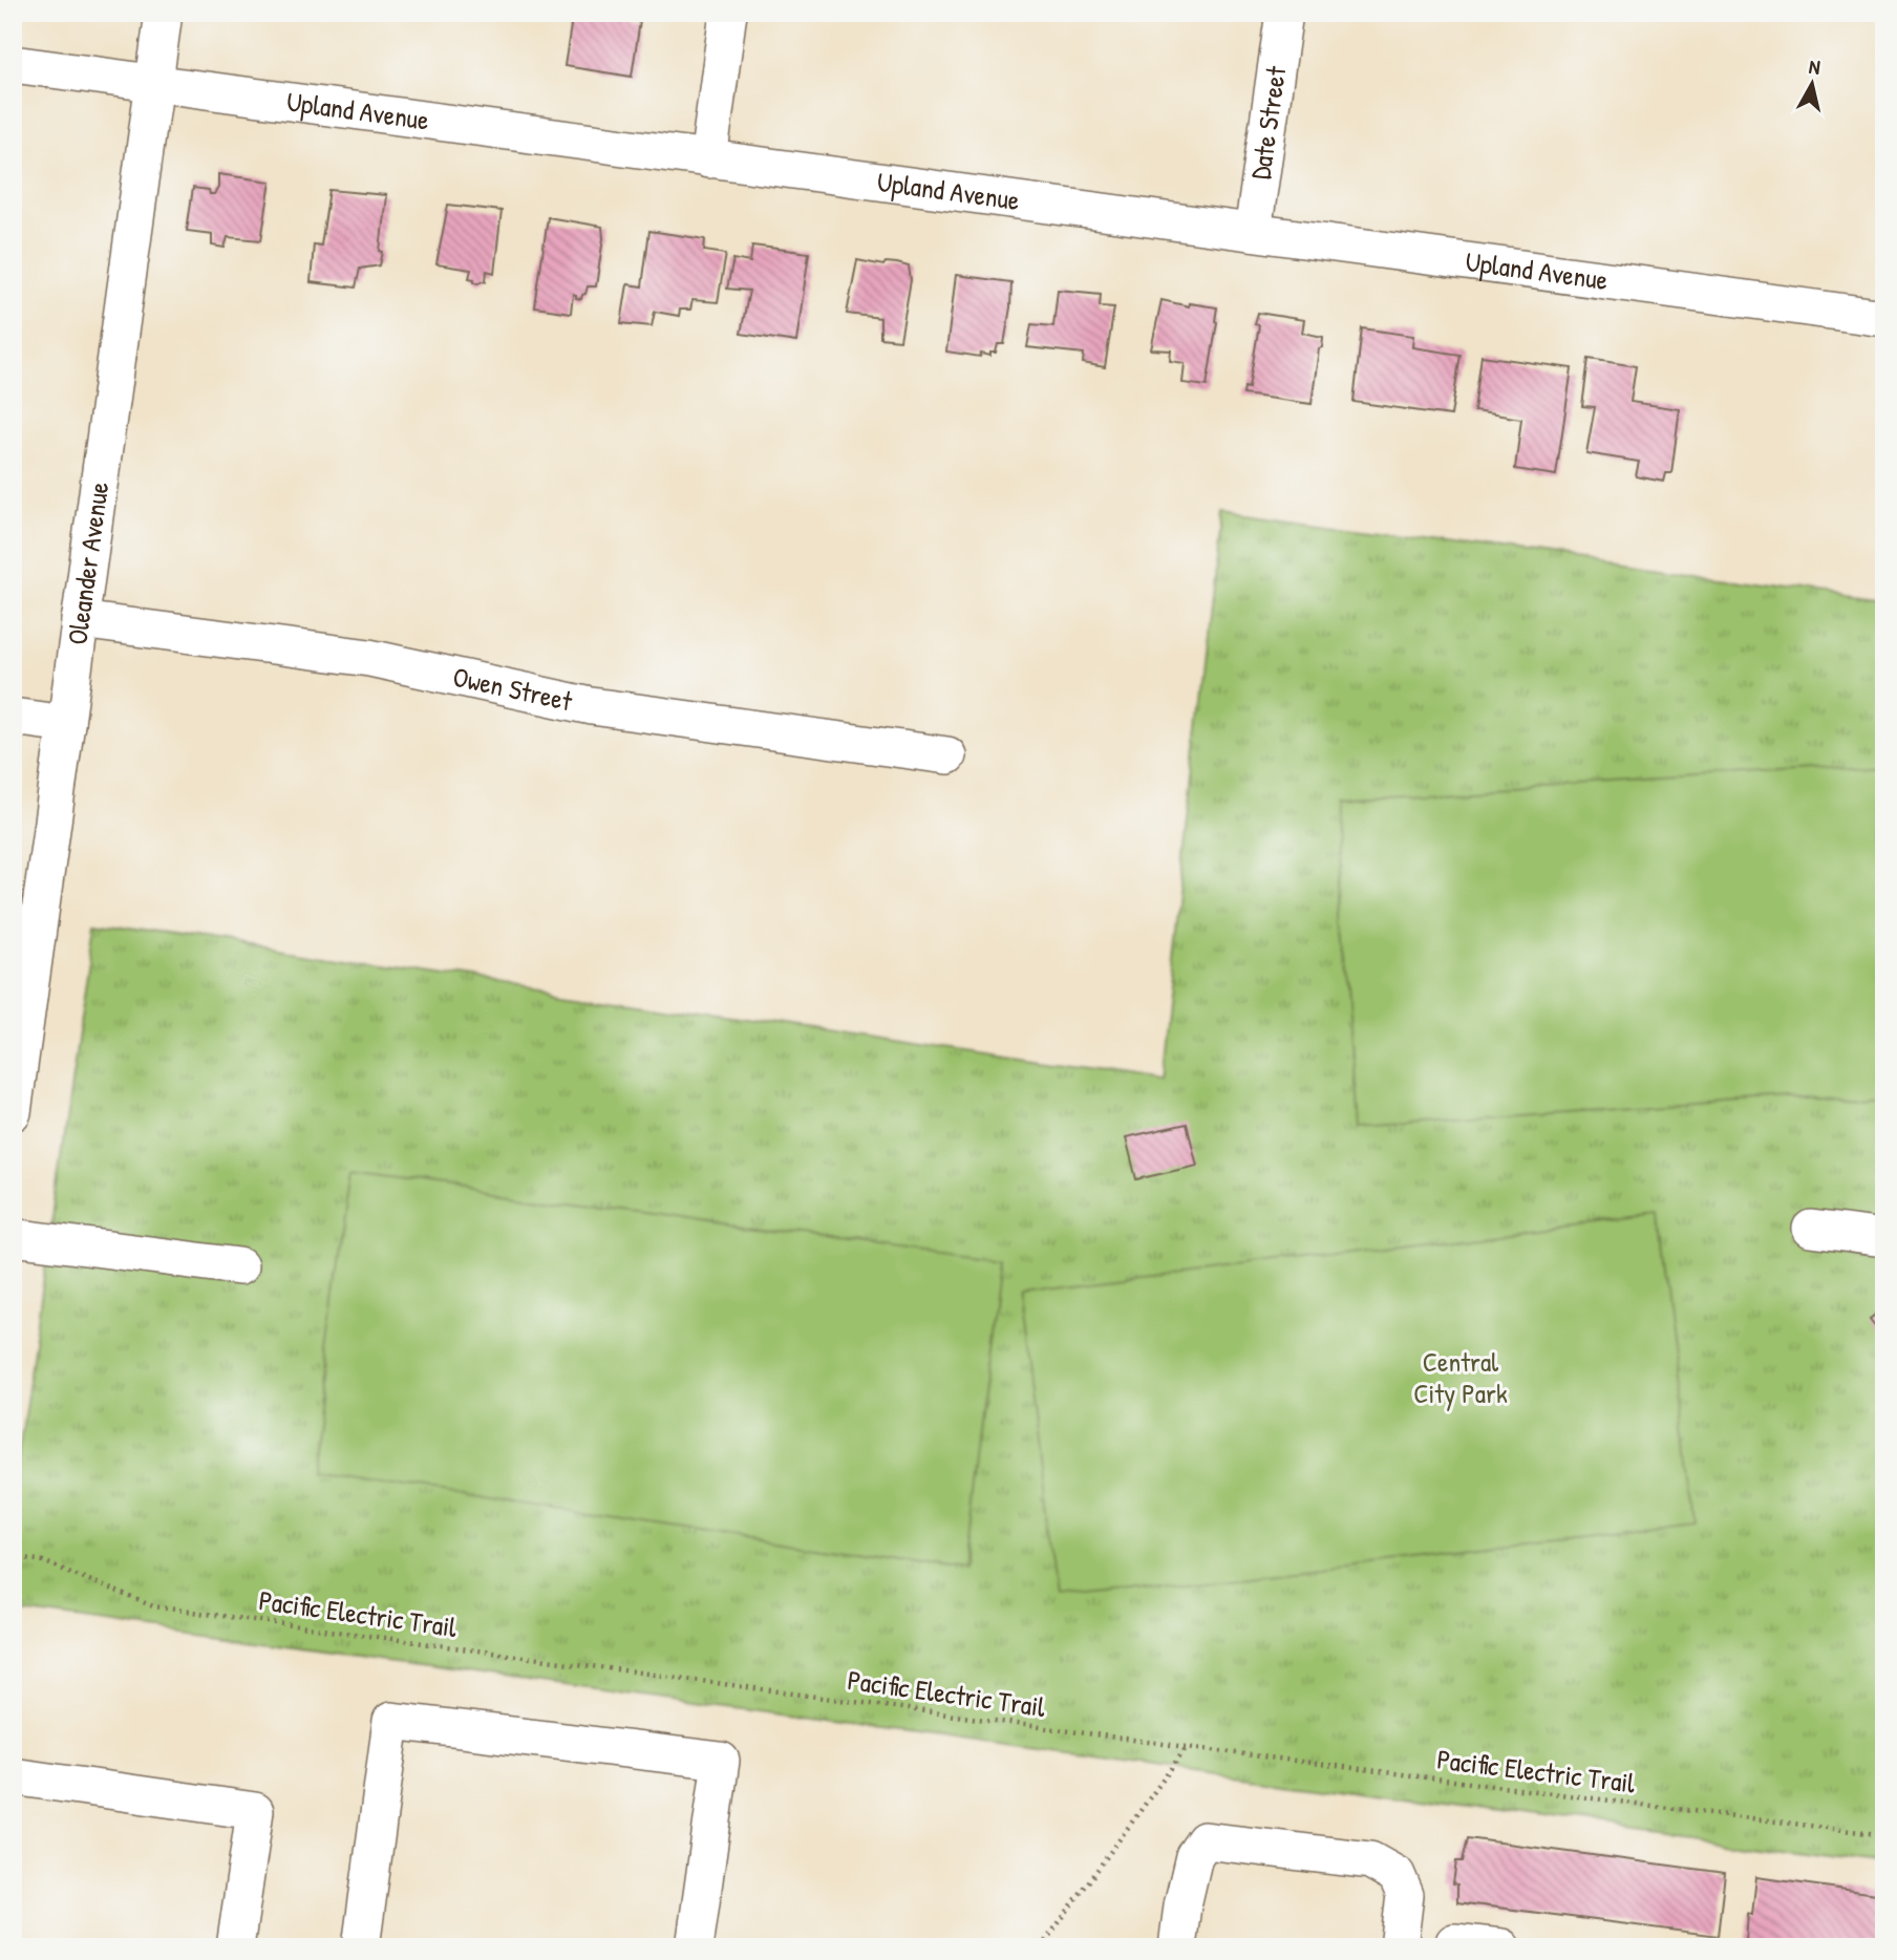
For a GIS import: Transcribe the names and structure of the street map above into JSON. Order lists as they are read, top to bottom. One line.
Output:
{"streets":{"street":["Upland Avenue","Date Street","Oleander Avenue","Owen Street"],"path":["Pacific Electric Trail"]},"crossings":[["Upland Avenue","Date Street"],["Upland Avenue","Oleander Avenue"],["Oleander Avenue","Owen Street"]],"parks":["Central City Park"],"north":"top"}
